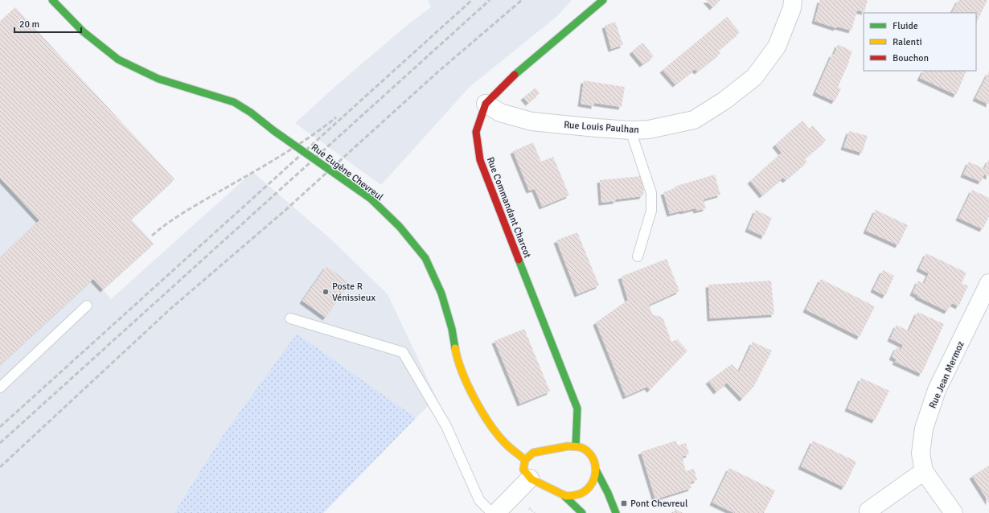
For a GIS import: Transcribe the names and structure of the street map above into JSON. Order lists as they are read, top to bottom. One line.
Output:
{"streets":{"street":["Rue Louis Paulhan","Rue Eugène Chevreul","Rue Commandant Charcot","Rue Jean Mermoz"]},"crossings":[["Rue Louis Paulhan","Rue Commandant Charcot"],["Rue Eugène Chevreul","Rue Commandant Charcot"]],"places":{"other":["Poste R Vénissieux"],"transit":["Pont Chevreul"]},"legend":["Fluide","Ralenti","Bouchon"],"scale_bar":"20 m"}
